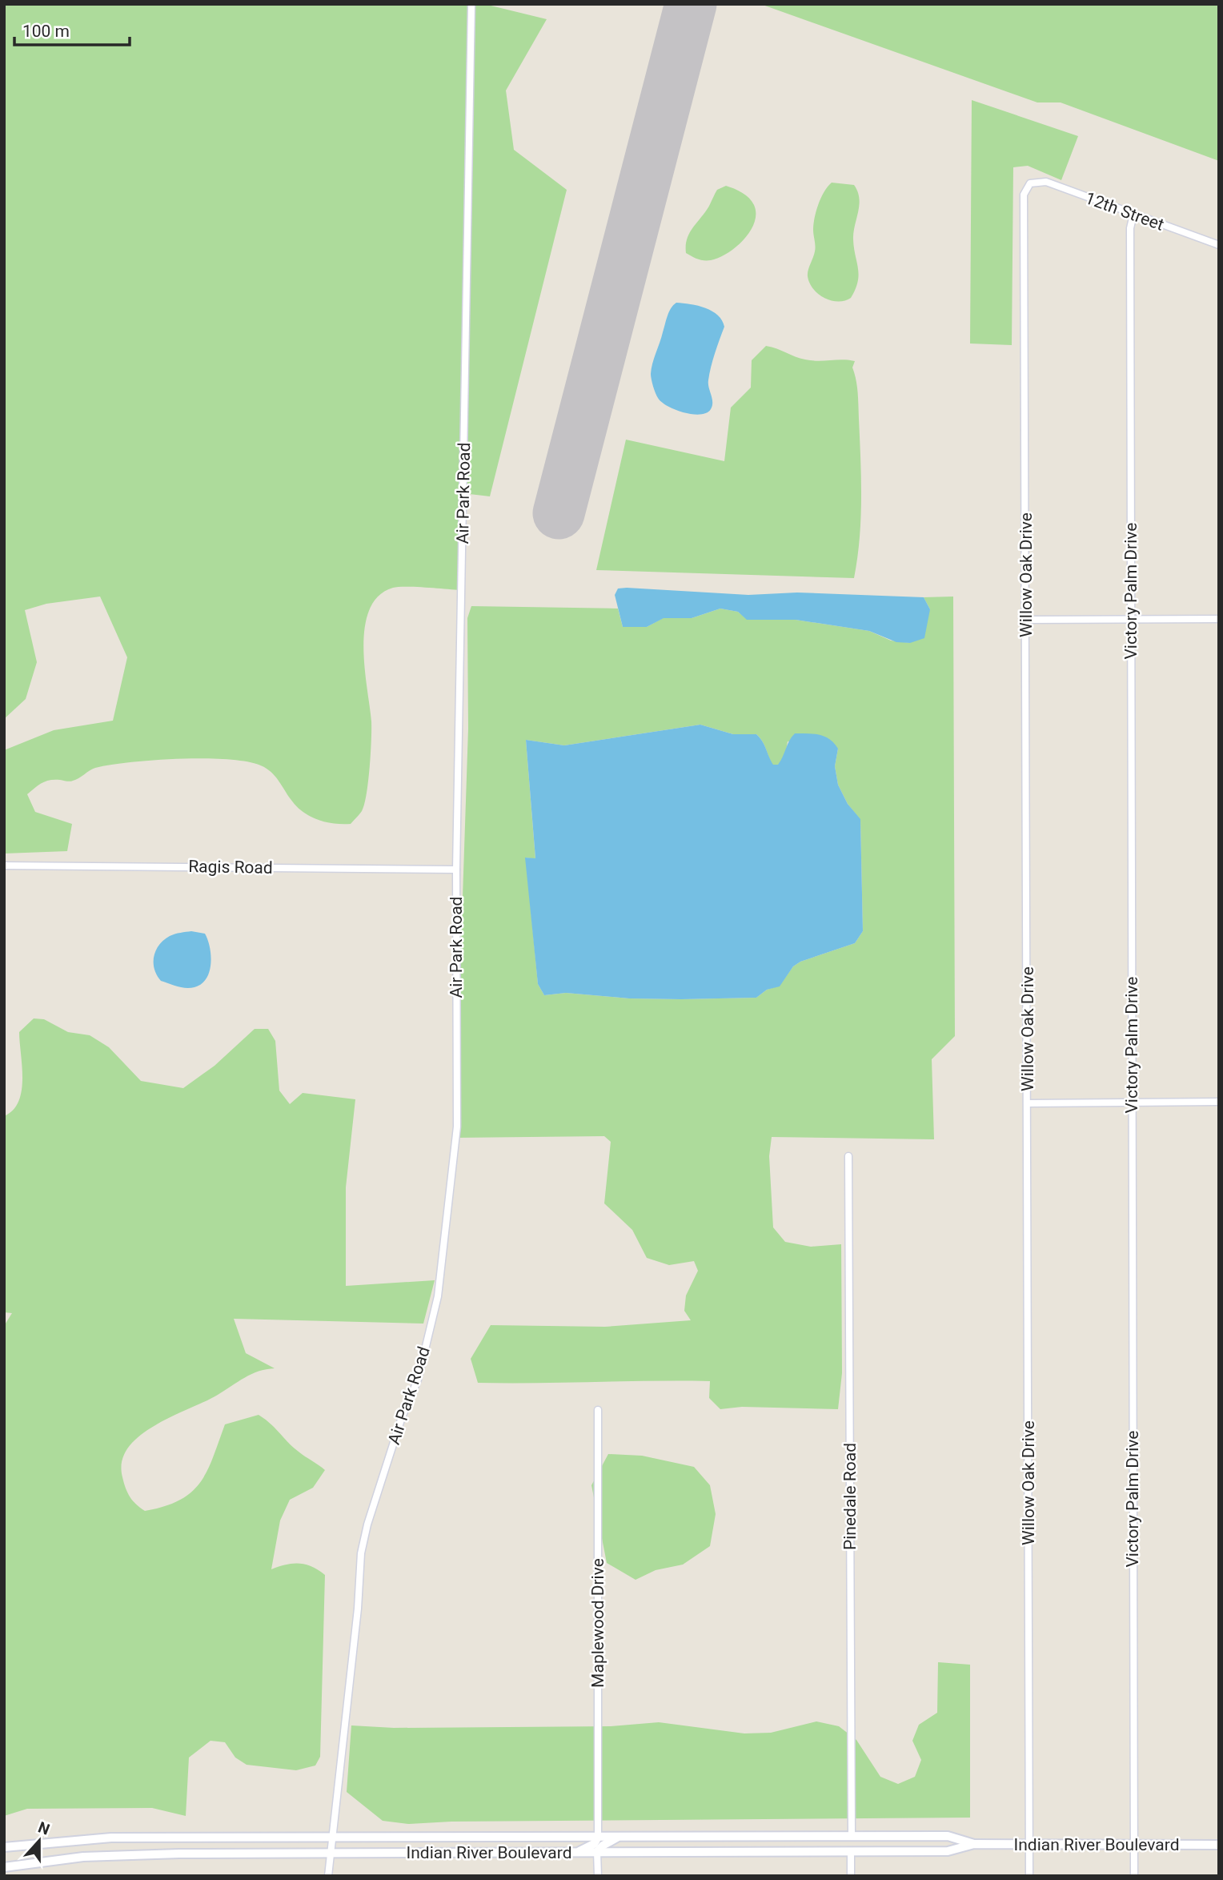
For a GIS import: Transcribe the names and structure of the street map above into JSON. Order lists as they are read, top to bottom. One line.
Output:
{"streets":{"main road":["Indian River Boulevard"],"street":["12th Street","Air Park Road","Willow Oak Drive","Victory Palm Drive","Ragis Road","Pinedale Road","Maplewood Drive"]},"crossings":[["12th Street","Willow Oak Drive"],["12th Street","Victory Palm Drive"],["Air Park Road","Ragis Road"],["Air Park Road","Indian River Boulevard"],["Willow Oak Drive","Indian River Boulevard"],["Victory Palm Drive","Indian River Boulevard"],["Pinedale Road","Indian River Boulevard"],["Maplewood Drive","Indian River Boulevard"]],"scale_bar":"100 m","north":"top"}
